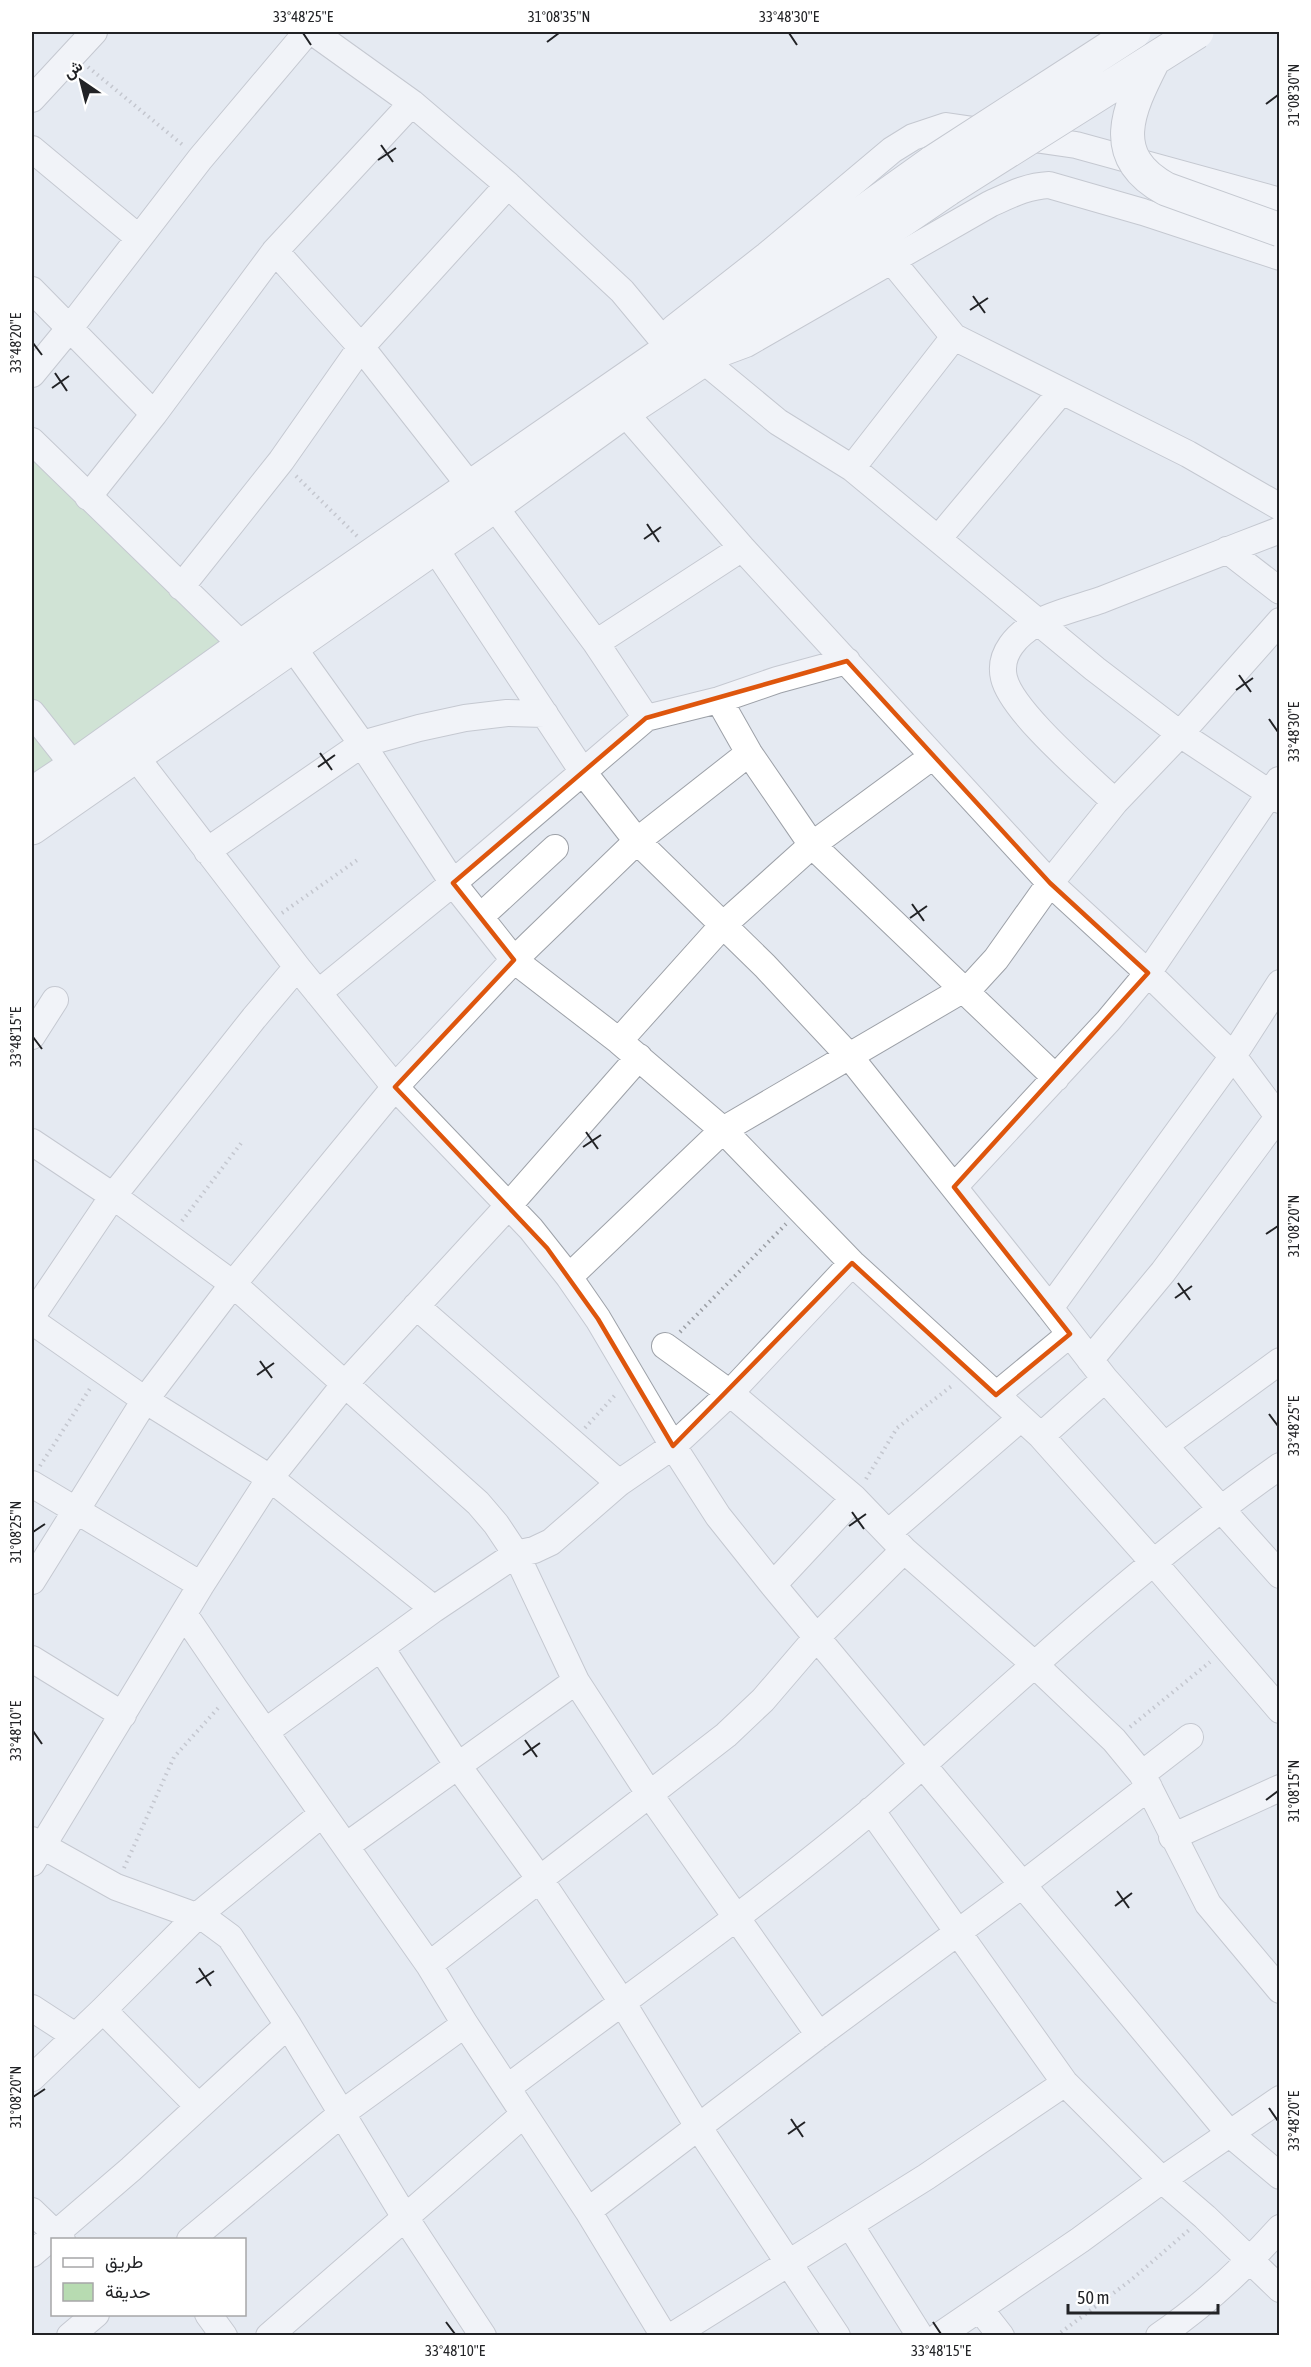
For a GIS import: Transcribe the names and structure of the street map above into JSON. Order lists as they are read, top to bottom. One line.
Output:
{"legend":["طريق","حديقة"],"scale_bar":"50 m","north":"top left","coordinates":["33°48'25\"E","31°08'35\"N","33°48'30\"E","31°08'30\"N","33°48'20\"E","33°48'15\"E","31°08'20\"N","31°08'25\"N","33°48'10\"E","31°08'15\"N"]}
